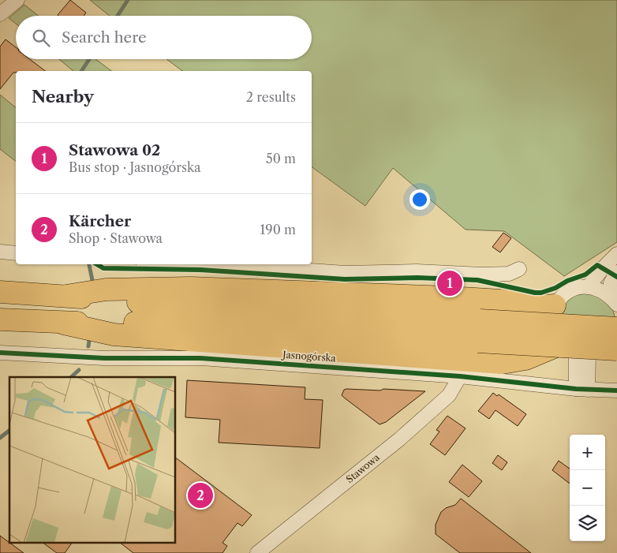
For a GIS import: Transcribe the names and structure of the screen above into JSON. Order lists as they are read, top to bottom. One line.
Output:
{"streets":{"street":["Jasnogórska","Stawowa"]},"crossings":[["Jasnogórska","Stawowa"]],"page":{"search":"Search here","heading":["Nearby","2 results"],"list":[{"mark":"1","name":"Stawowa 02","note":"Bus stop · Jasnogórska","value":"50 m"},{"mark":"2","name":"Kärcher","note":"Shop · Stawowa","value":"190 m"}],"pins":["1","2"],"map_buttons":["+","−"]}}
